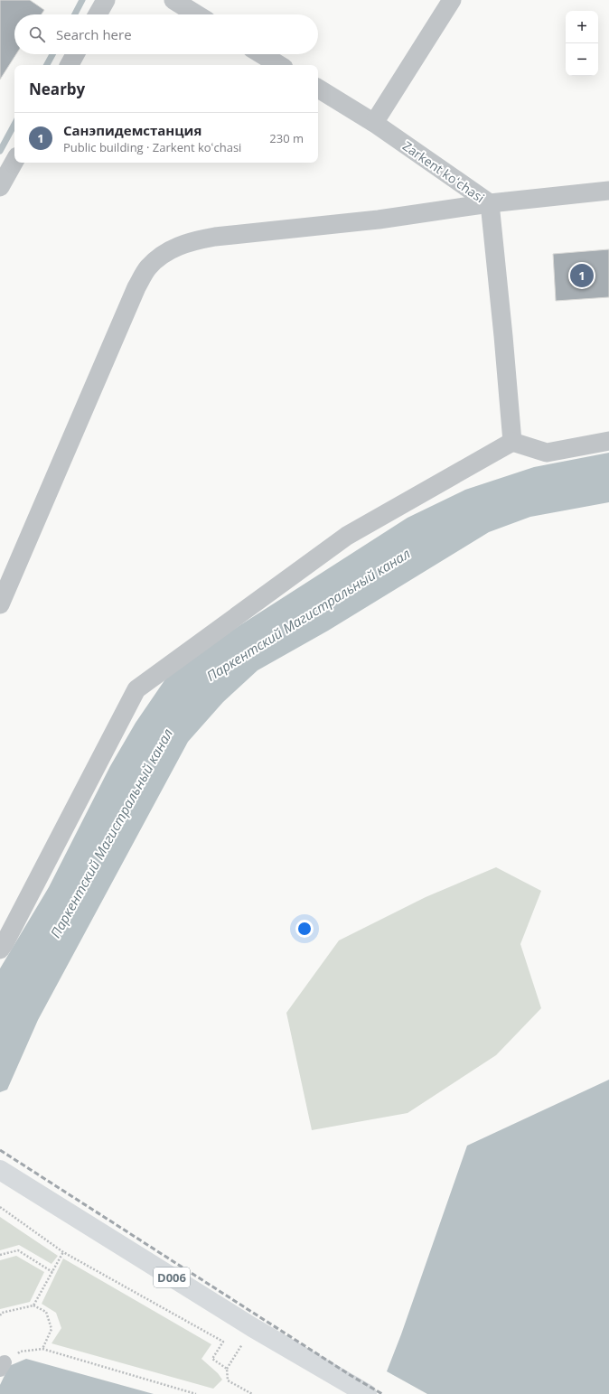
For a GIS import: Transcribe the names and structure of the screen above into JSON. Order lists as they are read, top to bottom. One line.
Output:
{"streets":{"main road":["D006"],"street":["Zarkent koʻchasi"]},"water":["Паркентский Магистральный канал"],"page":{"map_buttons":["+","−"],"search":"Search here","heading":"Nearby","list":[{"mark":"1","name":"Санэпидемстанция","note":"Public building · Zarkent koʻchasi","value":"230 m"}],"pins":"1"}}
